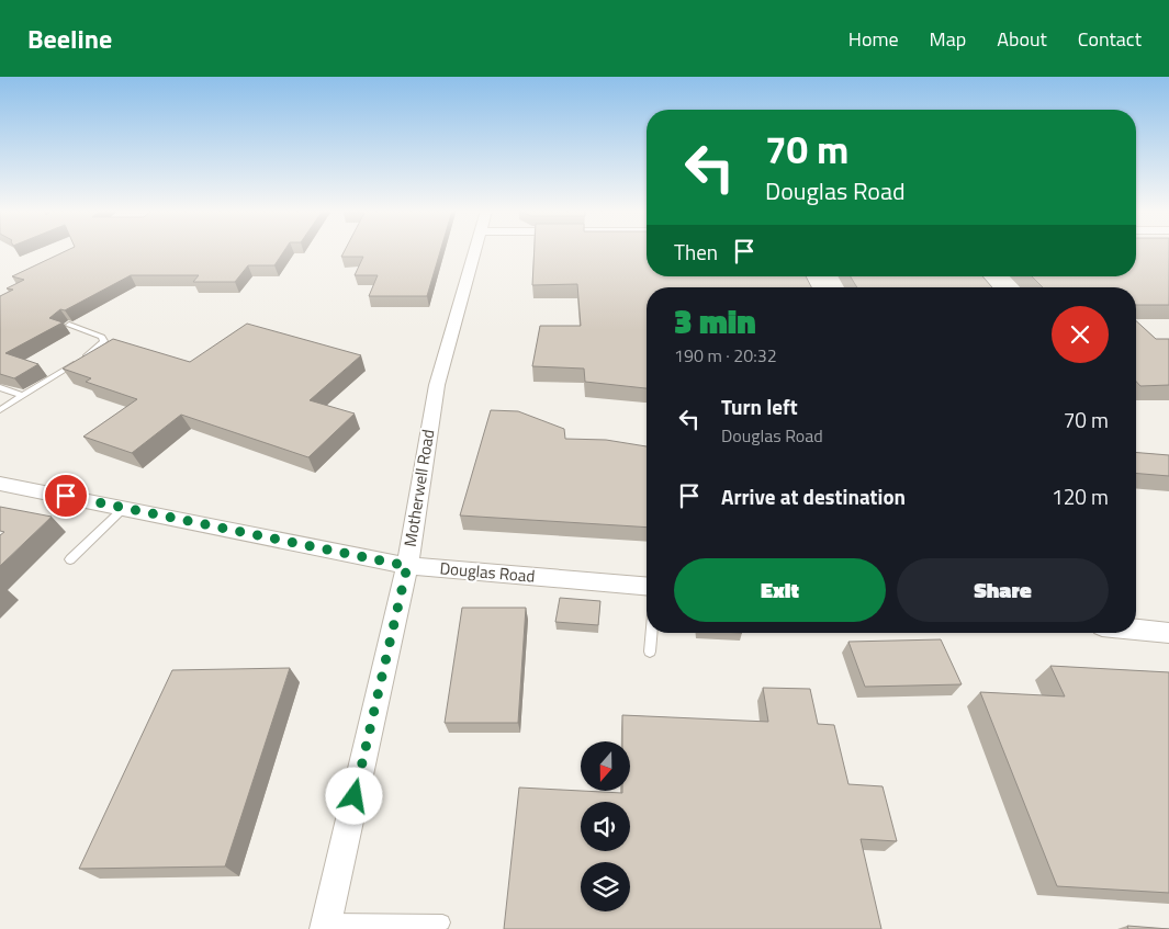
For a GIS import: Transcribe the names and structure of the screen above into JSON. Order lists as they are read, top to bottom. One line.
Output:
{"streets":{"street":["Motherwell Road","Douglas Road"]},"crossings":[["Motherwell Road","Douglas Road"]],"north":"bottom","page":{"header":"Beeline","nav":["Home","Map","About","Contact"],"turn":["70 m","Douglas Road"],"then":"Then","heading":["3 min","190 m · 20:32"],"list":[{"name":"Turn left","note":"Douglas Road","value":"70 m"},{"name":"Arrive at destination","value":"120 m"}],"buttons":["Exit","Share"]}}
